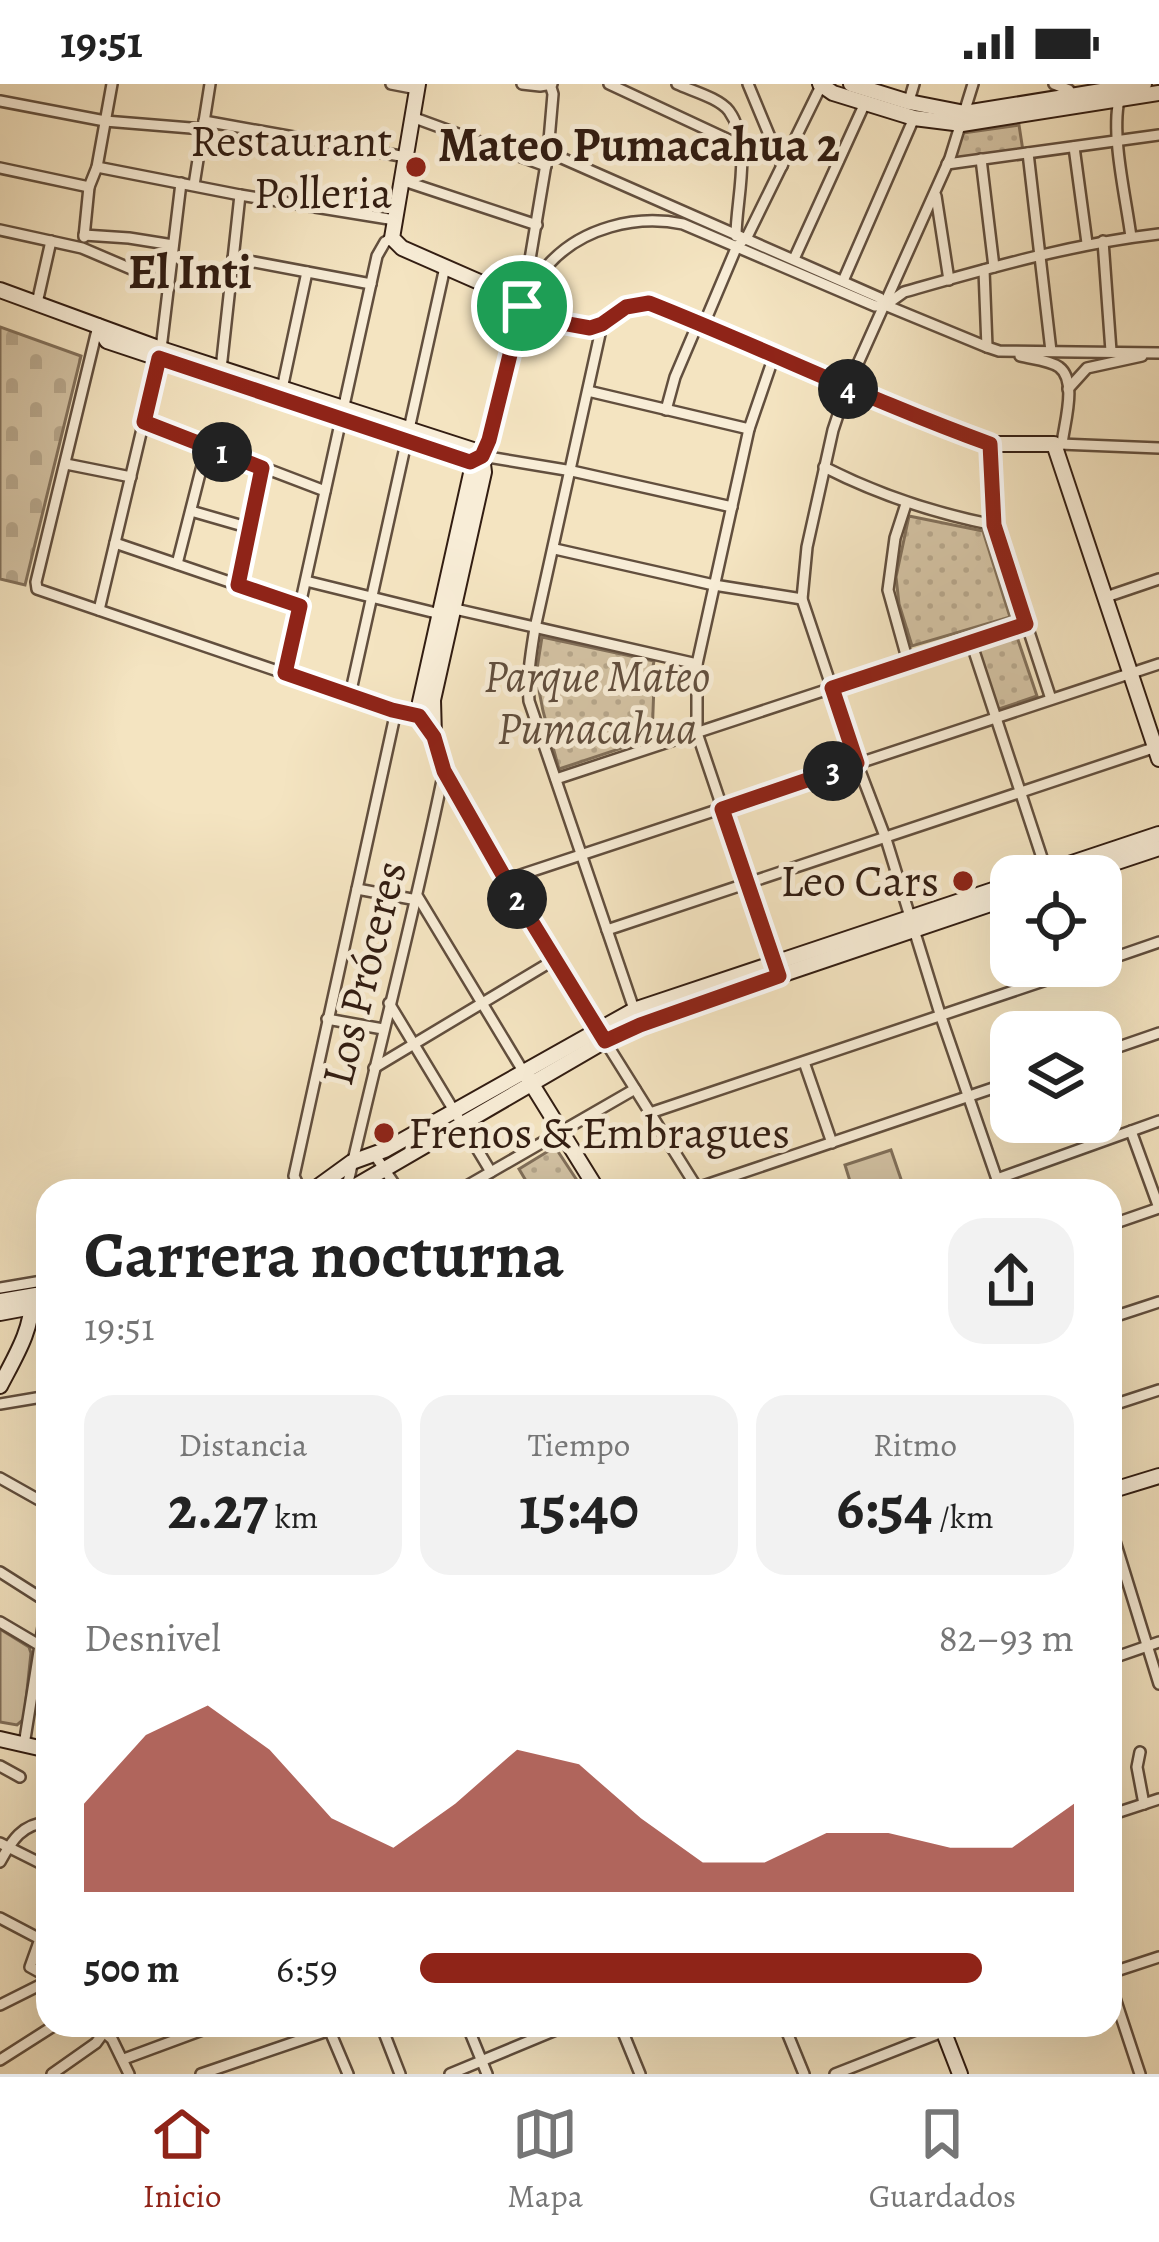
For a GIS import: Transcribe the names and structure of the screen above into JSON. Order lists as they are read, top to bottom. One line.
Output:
{"streets":{"street":["Los Próceres"]},"districts":["Mateo Pumacahua 2","El Inti"],"parks":["Parque Mateo Pumacahua"],"places":["Restaurant Polleria","Leo Cars","Frenos & Embragues"],"page":{"status":"19:51","pins":["4","1","3","2"],"heading":["Carrera nocturna","19:51"],"stats":[["Distancia","2.27 km"],["Tiempo","15:40"],["Ritmo","6:54 /km"]],"chart":["Desnivel","82–93 m"],"list":[{"name":"500 m","note":"6:59"}],"tabs":["Inicio","Mapa","Guardados"]}}
